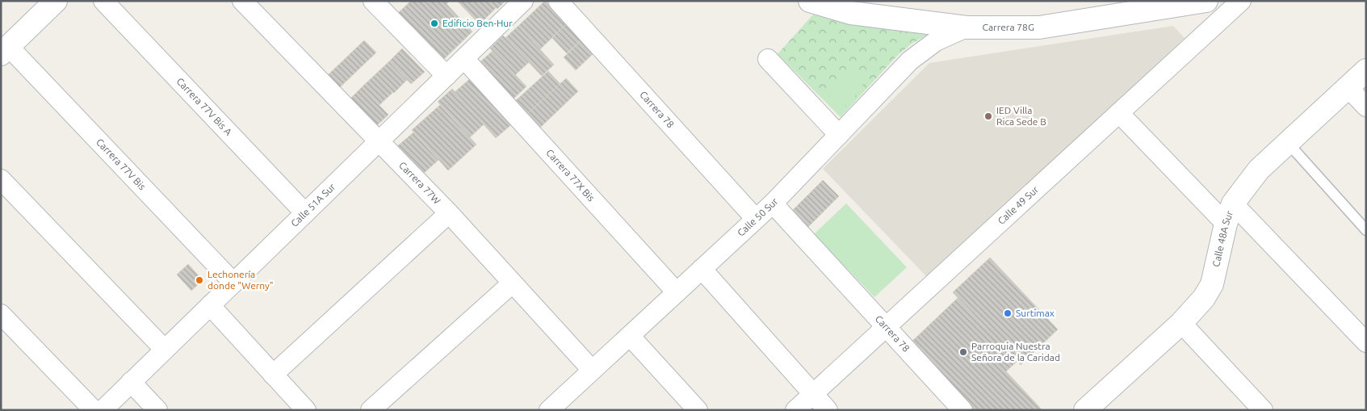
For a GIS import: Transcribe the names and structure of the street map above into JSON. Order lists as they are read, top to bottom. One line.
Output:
{"streets":{"street":["Carrera 78G","Carrera 77V Bis A","Carrera 78","Carrera 77V Bis","Carrera 77X Bis","Carrera 77W","Calle 51A Sur","Calle 49 Sur","Calle 50 Sur","Calle 48A Sur"]},"crossings":[["Carrera 78G","Calle 50 Sur"],["Carrera 77V Bis A","Calle 51A Sur"],["Carrera 78","Calle 49 Sur"],["Carrera 78","Calle 50 Sur"],["Carrera 77V Bis","Calle 51A Sur"],["Carrera 77X Bis","Calle 51A Sur"],["Carrera 77X Bis","Calle 50 Sur"],["Carrera 77W","Calle 51A Sur"],["Carrera 77W","Calle 50 Sur"]],"places":["Edificio Ben-Hur","IED Villa Rica Sede B","Lechonería donde \"Werny\"","Surtimax","Parroquia Nuestra Señora de la Caridad"]}
